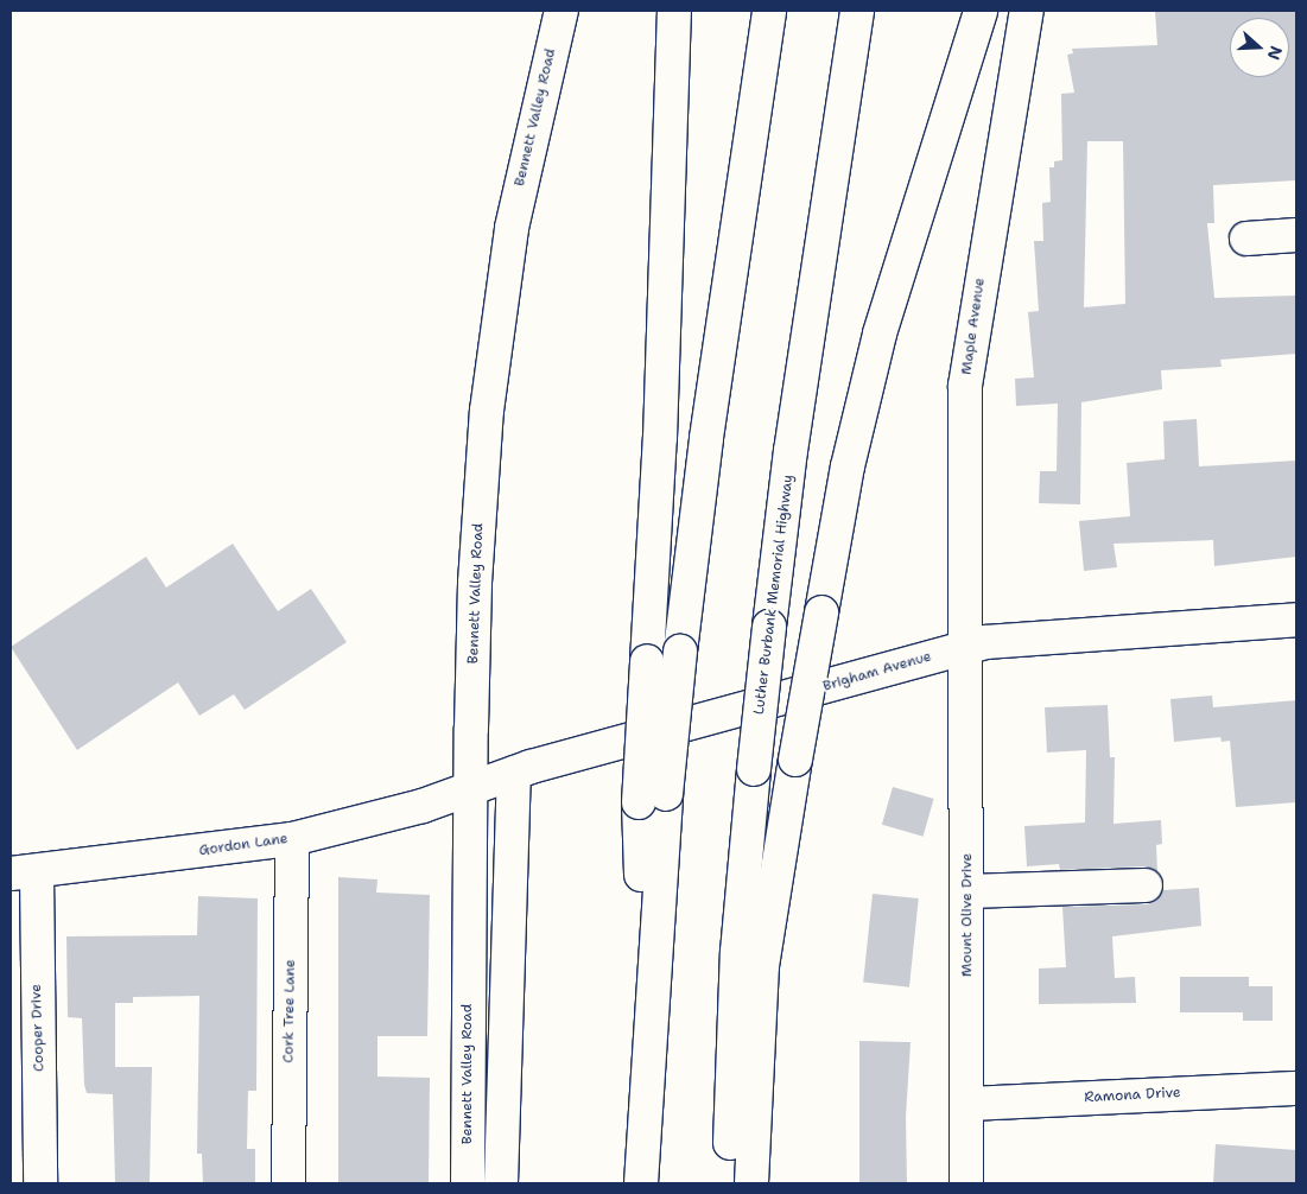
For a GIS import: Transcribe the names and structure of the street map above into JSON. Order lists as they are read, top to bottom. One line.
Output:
{"streets":{"main road":["Bennett Valley Road","Maple Avenue","Luther Burbank Memorial Highway","Brigham Avenue","Gordon Lane","Mount Olive Drive","Cork Tree Lane","Cooper Drive","Ramona Drive"]},"crossings":[["Bennett Valley Road","Brigham Avenue"],["Bennett Valley Road","Gordon Lane"],["Maple Avenue","Brigham Avenue"],["Maple Avenue","Mount Olive Drive"],["Brigham Avenue","Gordon Lane"],["Brigham Avenue","Mount Olive Drive"],["Gordon Lane","Cork Tree Lane"],["Gordon Lane","Cooper Drive"],["Mount Olive Drive","Ramona Drive"]],"north":"right"}
